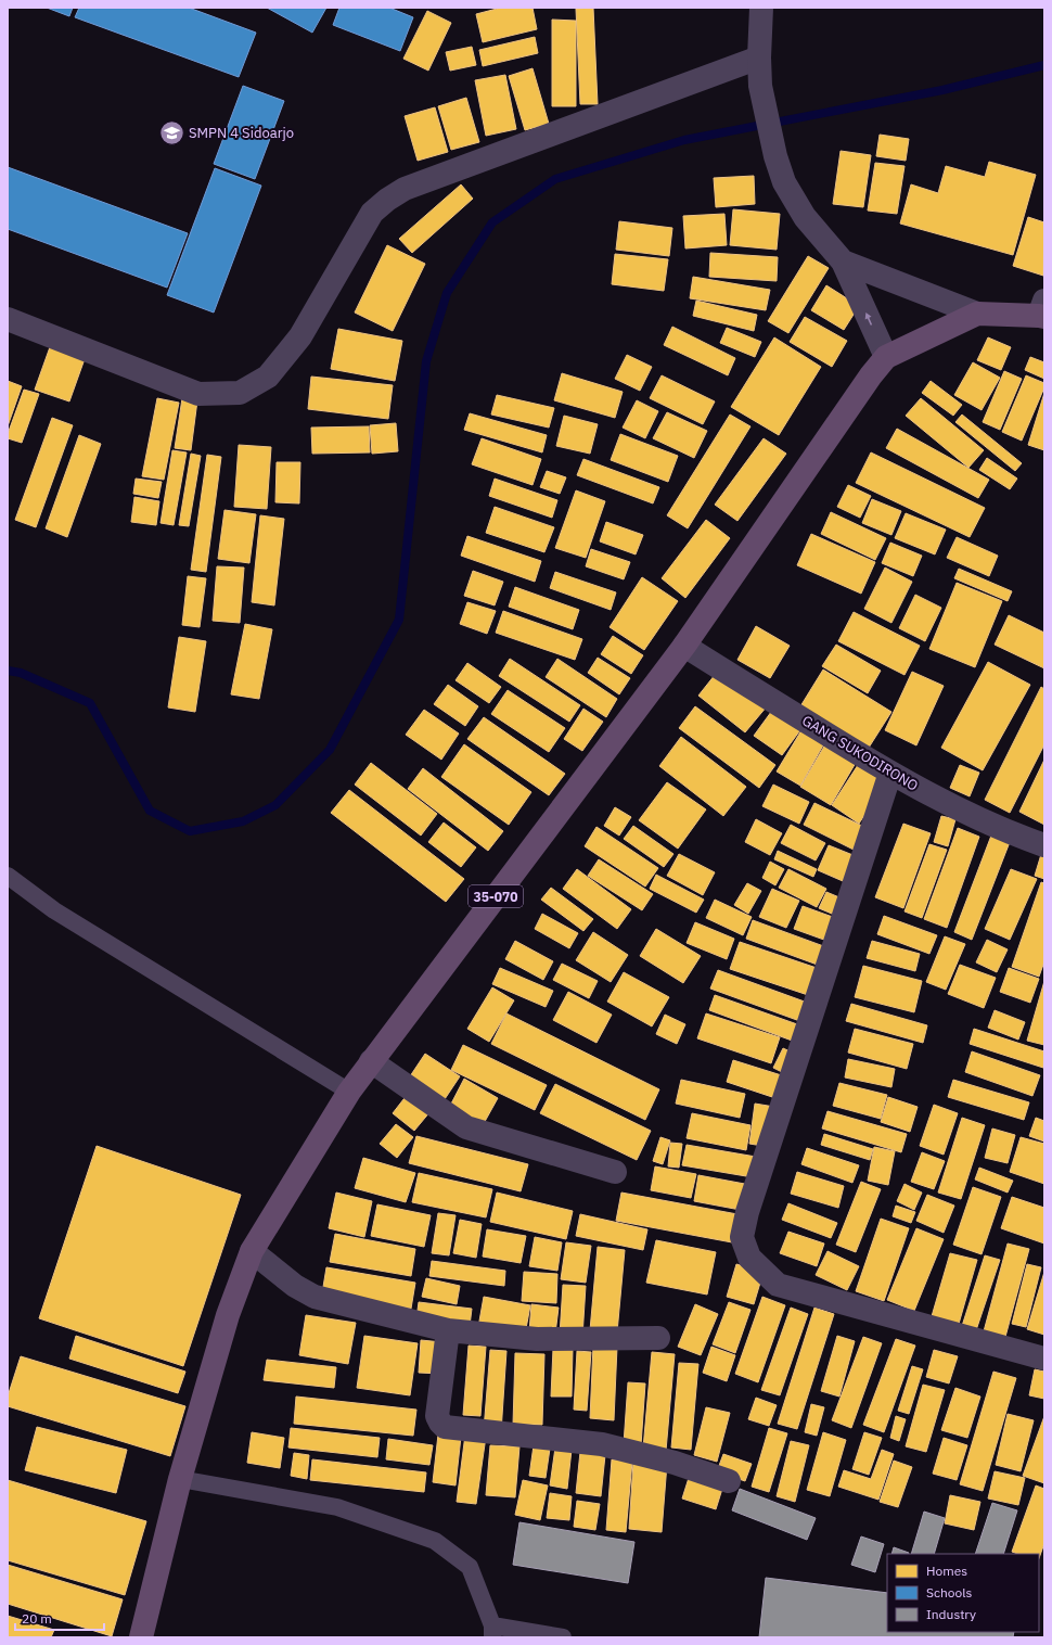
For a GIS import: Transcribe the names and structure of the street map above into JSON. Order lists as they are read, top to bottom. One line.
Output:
{"streets":{"main road":["35-070"],"street":["GANG SUKODIRONO"]},"crossings":[["GANG SUKODIRONO","35-070"]],"places":{"school or university":["SMPN 4 Sidoarjo"]},"legend":["Homes","Schools","Industry"],"scale_bar":"20 m"}
